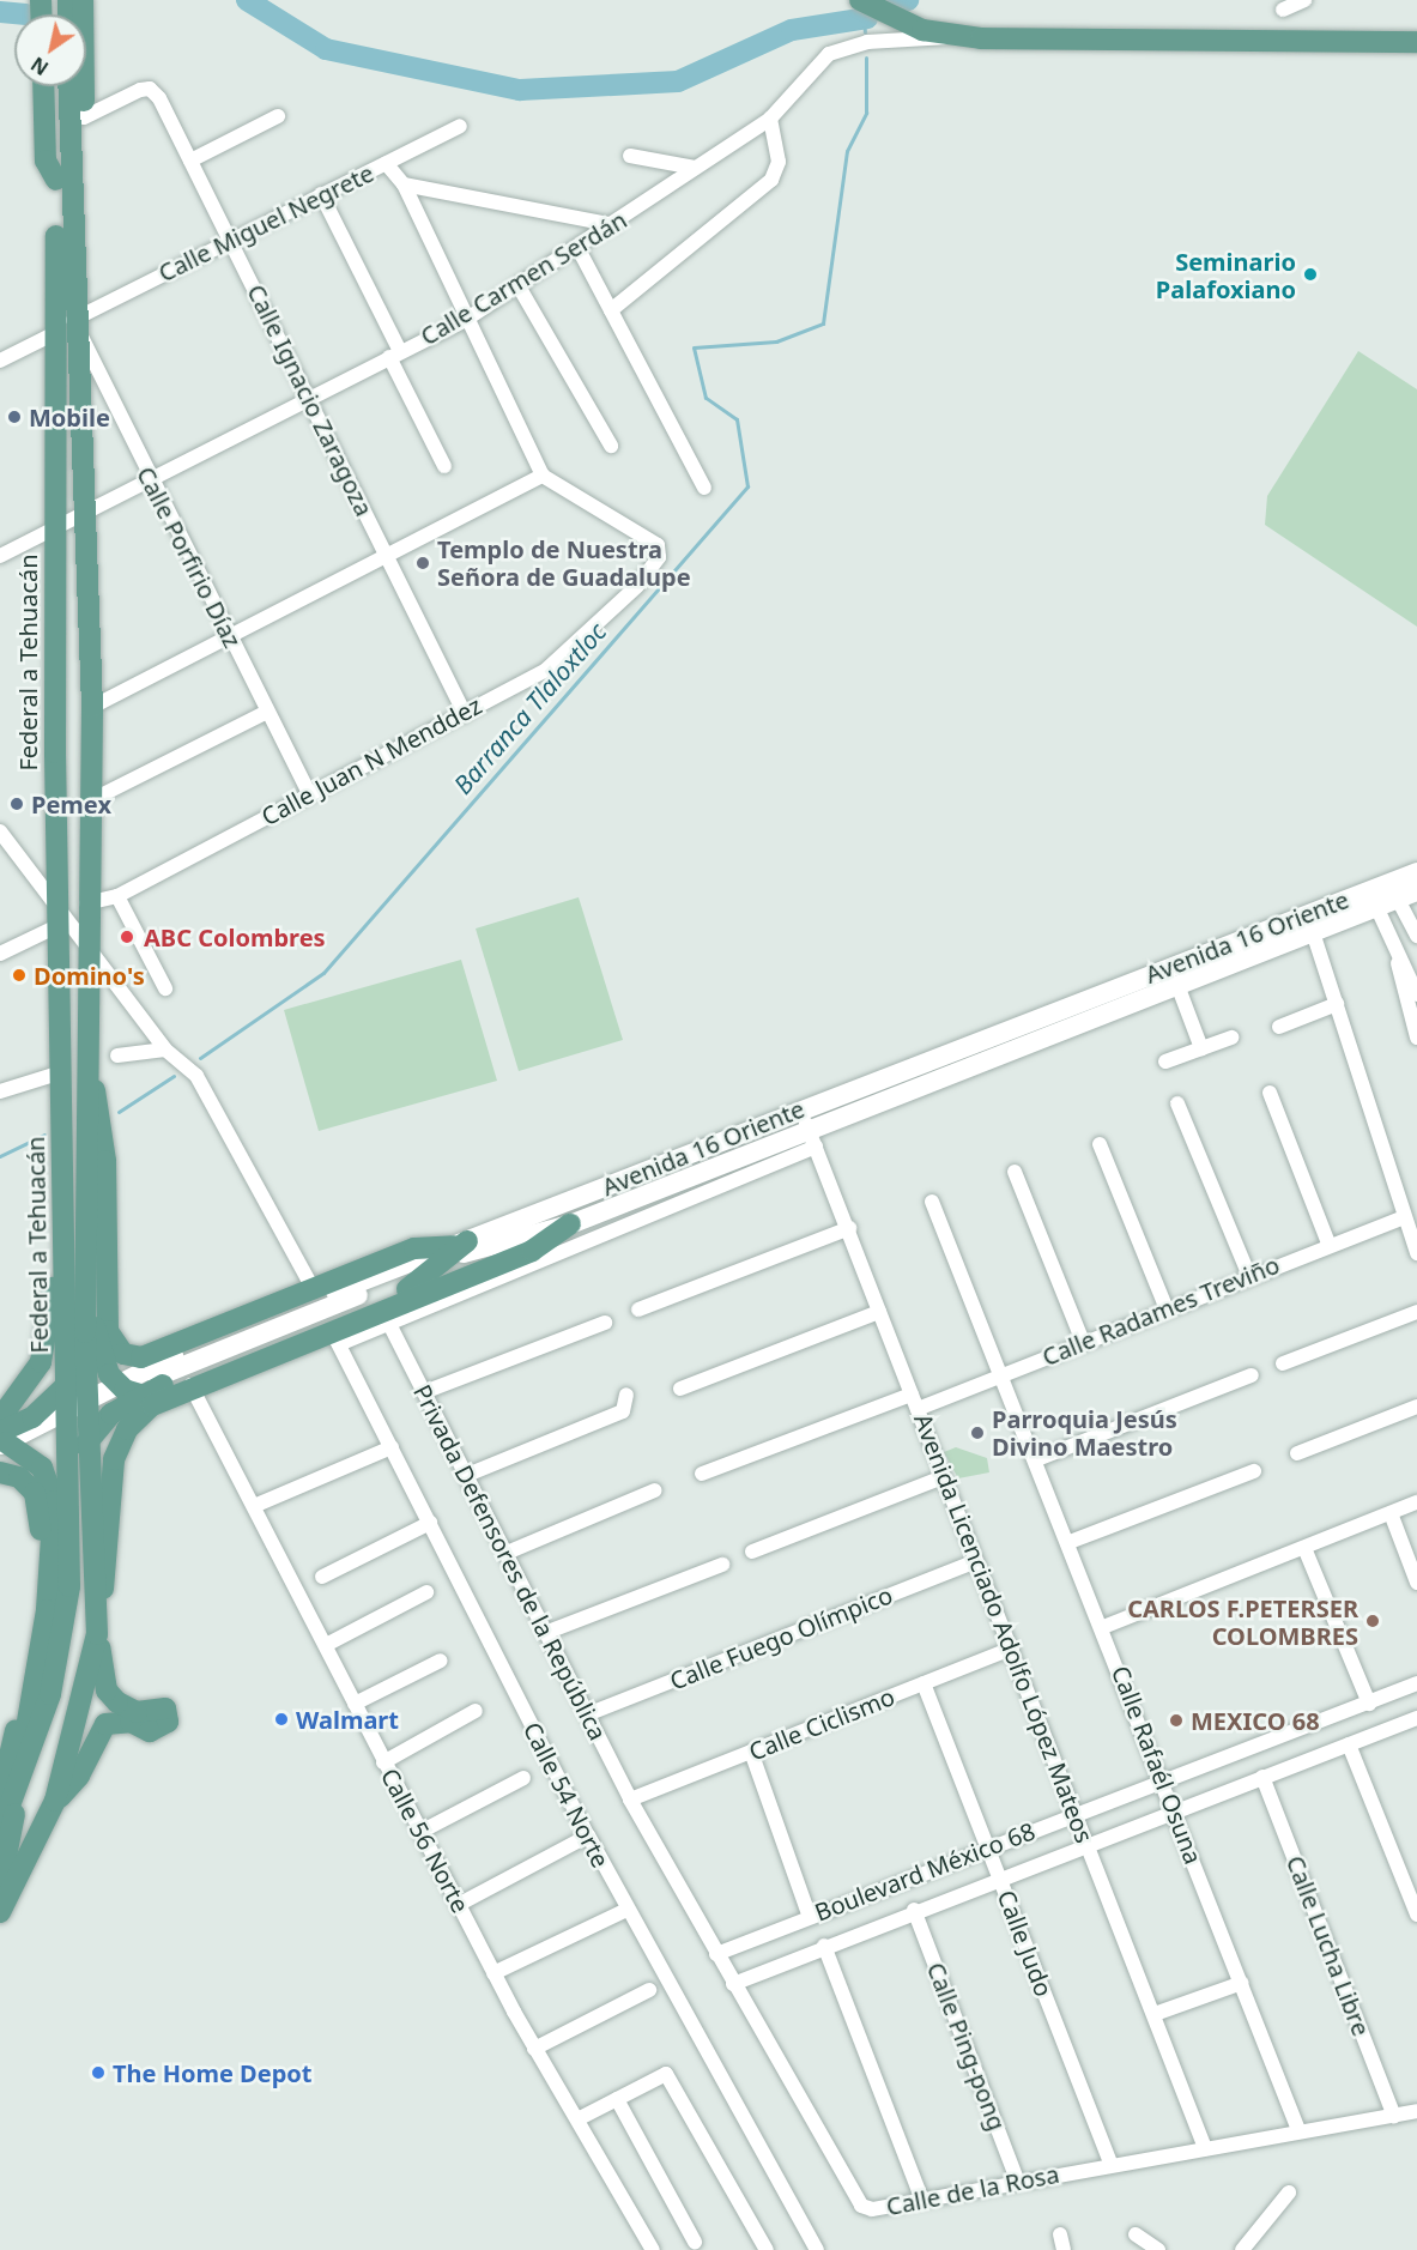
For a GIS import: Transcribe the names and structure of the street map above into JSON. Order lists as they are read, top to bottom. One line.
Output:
{"streets":{"main road":["Federal a Tehuacán","Avenida 16 Oriente"],"street":["Calle Miguel Negrete","Calle Carmen Serdán","Calle Ignacio Zaragoza","Calle Porfirio Díaz","Calle Juan N Menddez","Calle Radames Treviño","Privada Defensores de la República","Avenida Licenciado Adolfo López Mateos","Calle Fuego Olímpico","Calle Ciclismo","Calle Rafaél Osuna","Calle 54 Norte","Calle 56 Norte","Boulevard México 68","Calle Judo","Calle Lucha Libre","Calle Ping-pong","Calle de la Rosa"]},"crossings":[["Calle Miguel Negrete","Calle Ignacio Zaragoza"],["Calle Miguel Negrete","Calle Porfirio Díaz"],["Calle Miguel Negrete","Federal a Tehuacán"],["Calle Carmen Serdán","Calle Ignacio Zaragoza"],["Calle Carmen Serdán","Calle Porfirio Díaz"],["Calle Carmen Serdán","Federal a Tehuacán"],["Calle Ignacio Zaragoza","Calle Juan N Menddez"],["Calle Porfirio Díaz","Federal a Tehuacán"],["Calle Porfirio Díaz","Calle Juan N Menddez"],["Federal a Tehuacán","Calle Juan N Menddez"],["Federal a Tehuacán","Avenida 16 Oriente"],["Avenida 16 Oriente","Avenida Licenciado Adolfo López Mateos"],["Calle Radames Treviño","Avenida Licenciado Adolfo López Mateos"],["Calle Radames Treviño","Calle Rafaél Osuna"],["Privada Defensores de la República","Calle Fuego Olímpico"],["Privada Defensores de la República","Calle Ciclismo"],["Privada Defensores de la República","Calle de la Rosa"],["Avenida Licenciado Adolfo López Mateos","Calle Fuego Olímpico"],["Avenida Licenciado Adolfo López Mateos","Calle Ciclismo"],["Avenida Licenciado Adolfo López Mateos","Boulevard México 68"],["Avenida Licenciado Adolfo López Mateos","Calle de la Rosa"],["Calle Ciclismo","Calle Judo"],["Calle Ciclismo","Calle de la Rosa"],["Calle Rafaél Osuna","Boulevard México 68"],["Calle Rafaél Osuna","Calle de la Rosa"],["Boulevard México 68","Calle Judo"],["Boulevard México 68","Calle Lucha Libre"],["Boulevard México 68","Calle Ping-pong"],["Boulevard México 68","Calle de la Rosa"],["Calle Judo","Calle de la Rosa"],["Calle Lucha Libre","Calle de la Rosa"],["Calle Ping-pong","Calle de la Rosa"]],"water":["Barranca Tlaloxtloc"],"places":["Seminario Palafoxiano","Mobile","Templo de Nuestra Señora de Guadalupe","Pemex","ABC Colombres","Domino's","Parroquia Jesús Divino Maestro","CARLOS F.PETERSER COLOMBRES","Walmart","MEXICO 68","The Home Depot"],"north":"bottom left"}
